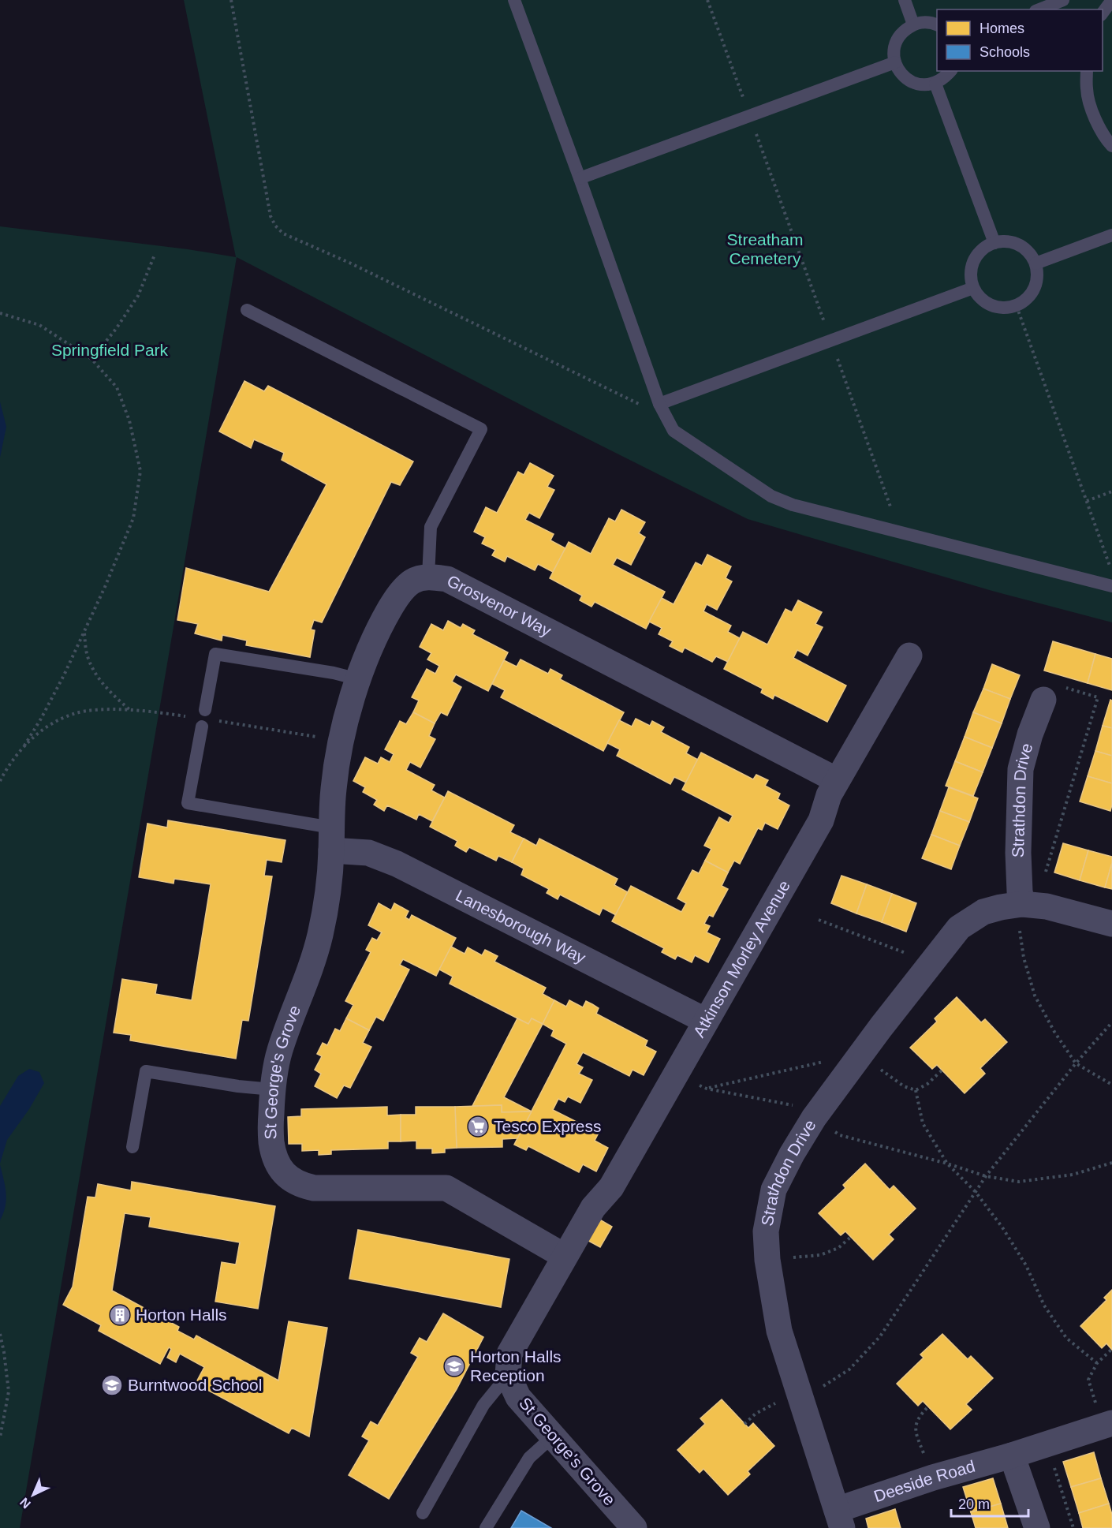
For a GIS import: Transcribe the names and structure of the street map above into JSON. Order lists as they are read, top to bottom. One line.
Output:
{"streets":{"street":["Grosvenor Way","Strathdon Drive","Lanesborough Way","Atkinson Morley Avenue","St George's Grove","Deeside Road"]},"crossings":[["Grosvenor Way","Lanesborough Way"],["Grosvenor Way","Atkinson Morley Avenue"],["Grosvenor Way","St George's Grove"],["Strathdon Drive","Deeside Road"],["Lanesborough Way","Atkinson Morley Avenue"],["Lanesborough Way","St George's Grove"],["Atkinson Morley Avenue","St George's Grove"]],"parks":["Streatham Cemetery","Springfield Park"],"places":{"supermarket":["Tesco Express"],"building":["Horton Halls"],"school or university":["Horton Halls Reception","Burntwood School"]},"legend":["Homes","Schools"],"scale_bar":"20 m","north":"bottom left"}
